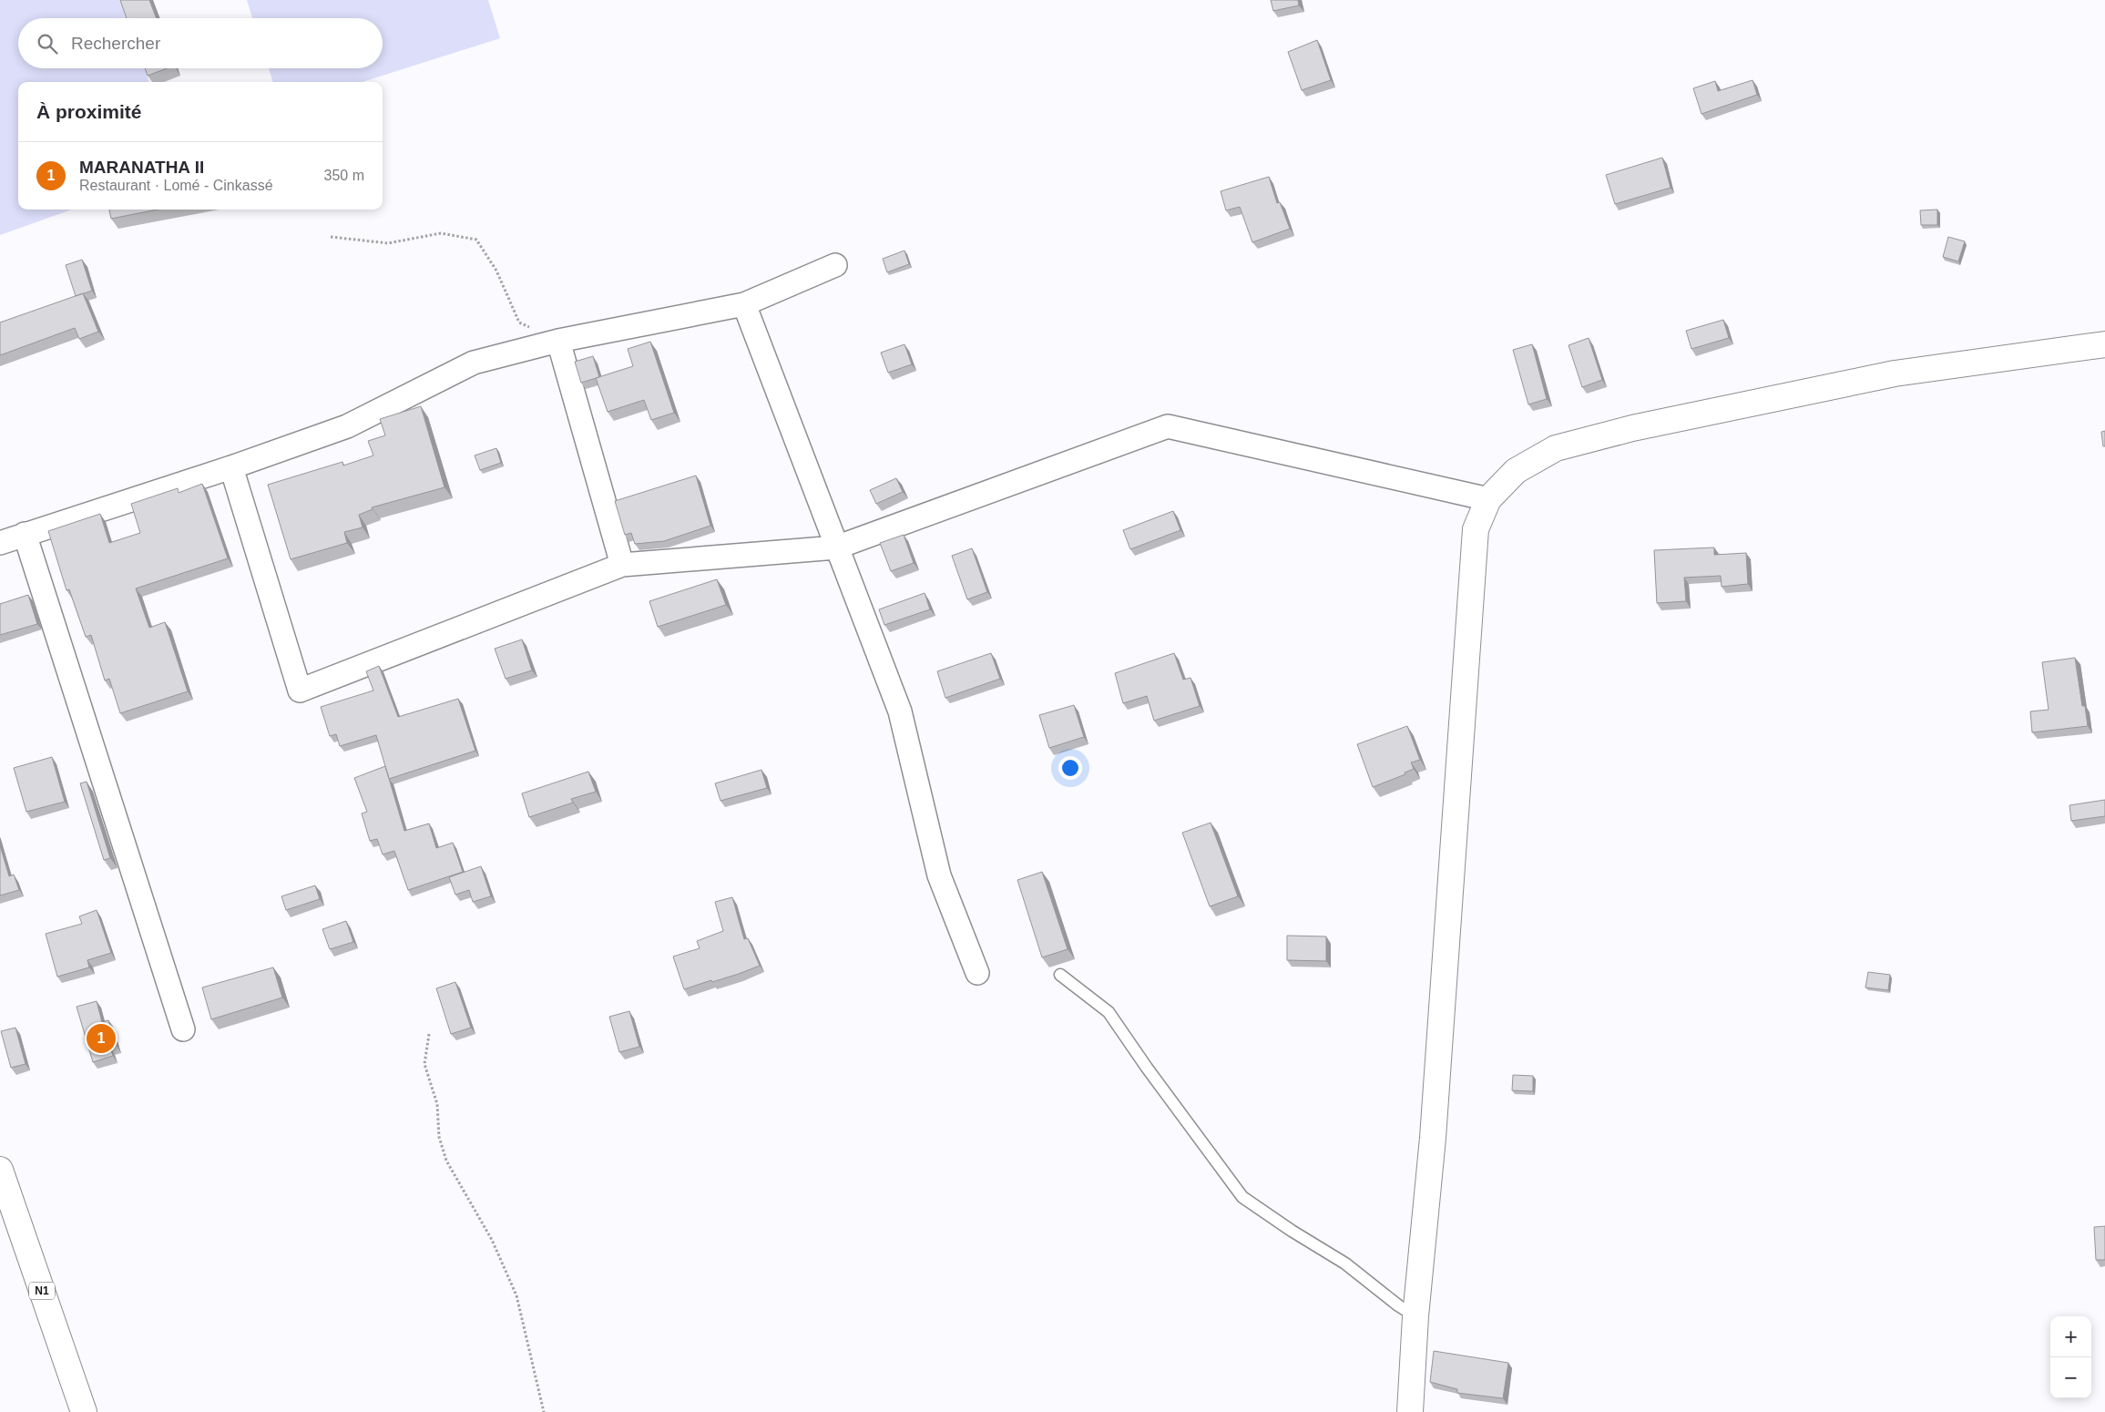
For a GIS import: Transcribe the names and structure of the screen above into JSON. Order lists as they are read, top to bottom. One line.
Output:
{"streets":{"main road":["N1"]},"page":{"search":"Rechercher","heading":"À proximité","list":[{"mark":"1","name":"MARANATHA II","note":"Restaurant · Lomé - Cinkassé","value":"350 m"}],"pins":"1","map_buttons":["+","−"]}}
